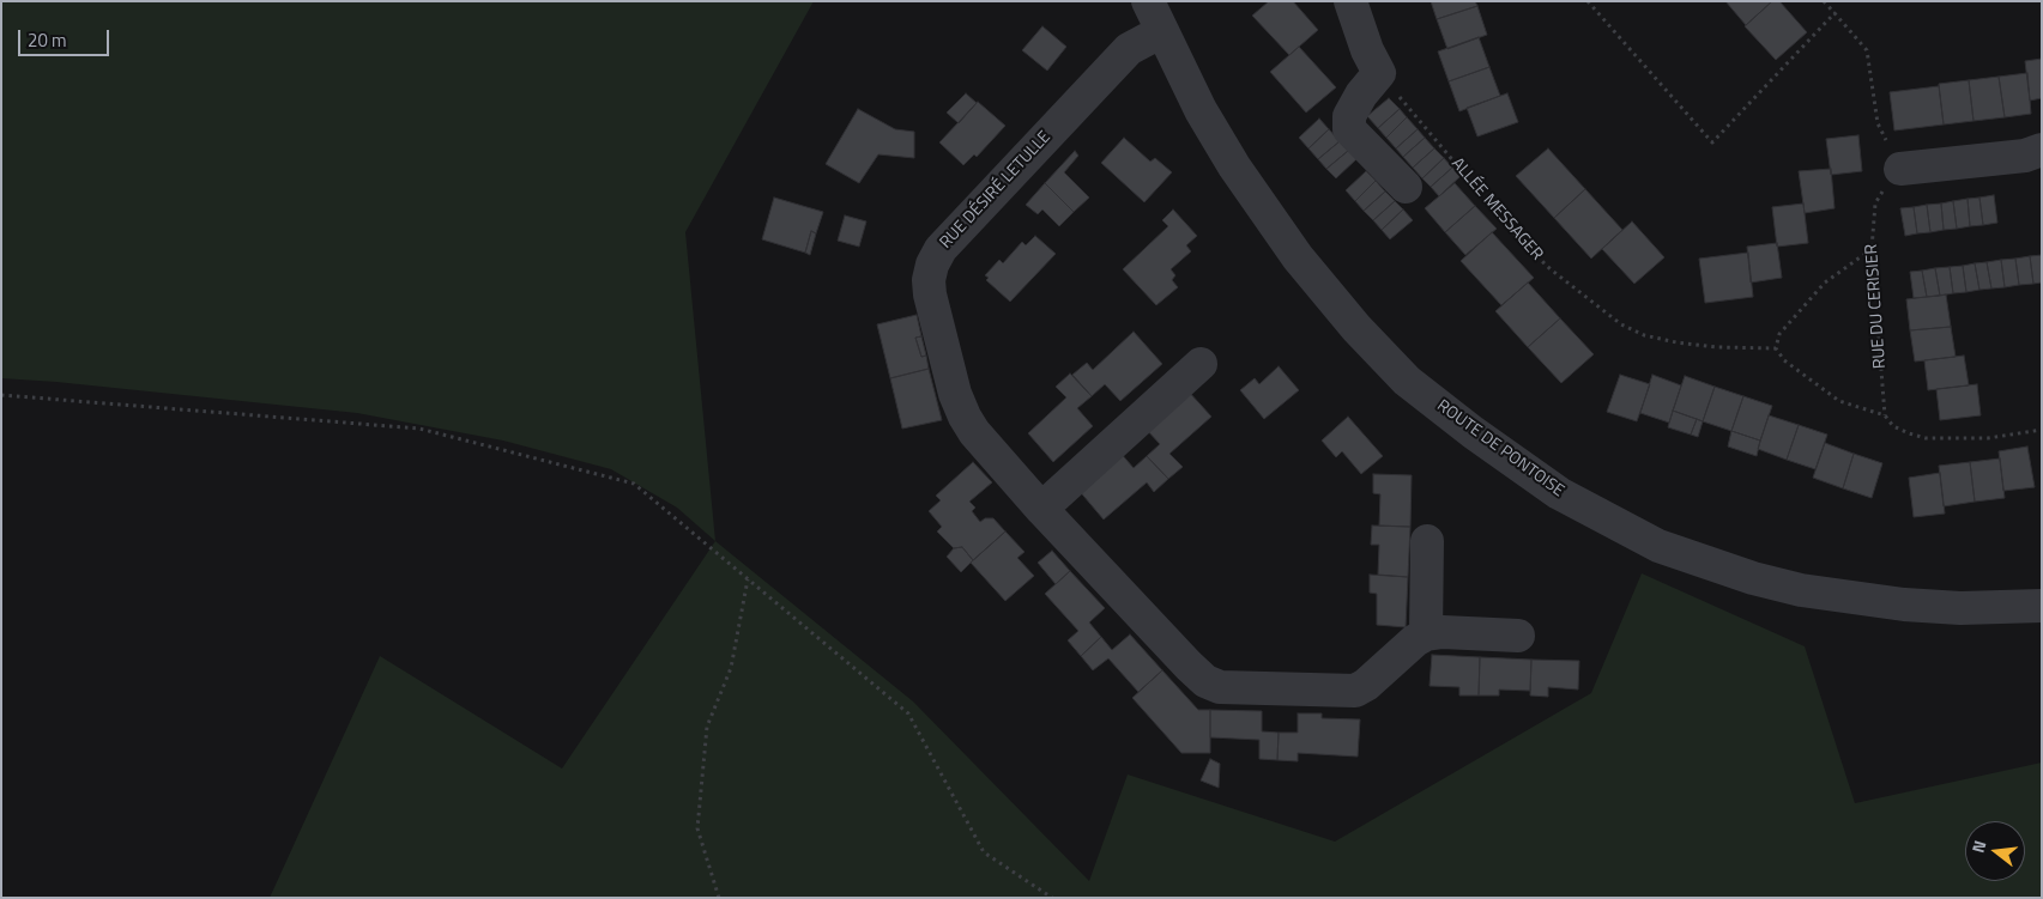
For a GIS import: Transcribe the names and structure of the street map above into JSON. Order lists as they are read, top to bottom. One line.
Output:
{"streets":{"street":["RUE DÉSIRÉ LETULLE","ROUTE DE PONTOISE"],"path":["ALLÉE MESSAGER","RUE DU CERISIER"]},"crossings":[["RUE DÉSIRÉ LETULLE","ROUTE DE PONTOISE"]],"scale_bar":"20 m","north":"left"}
